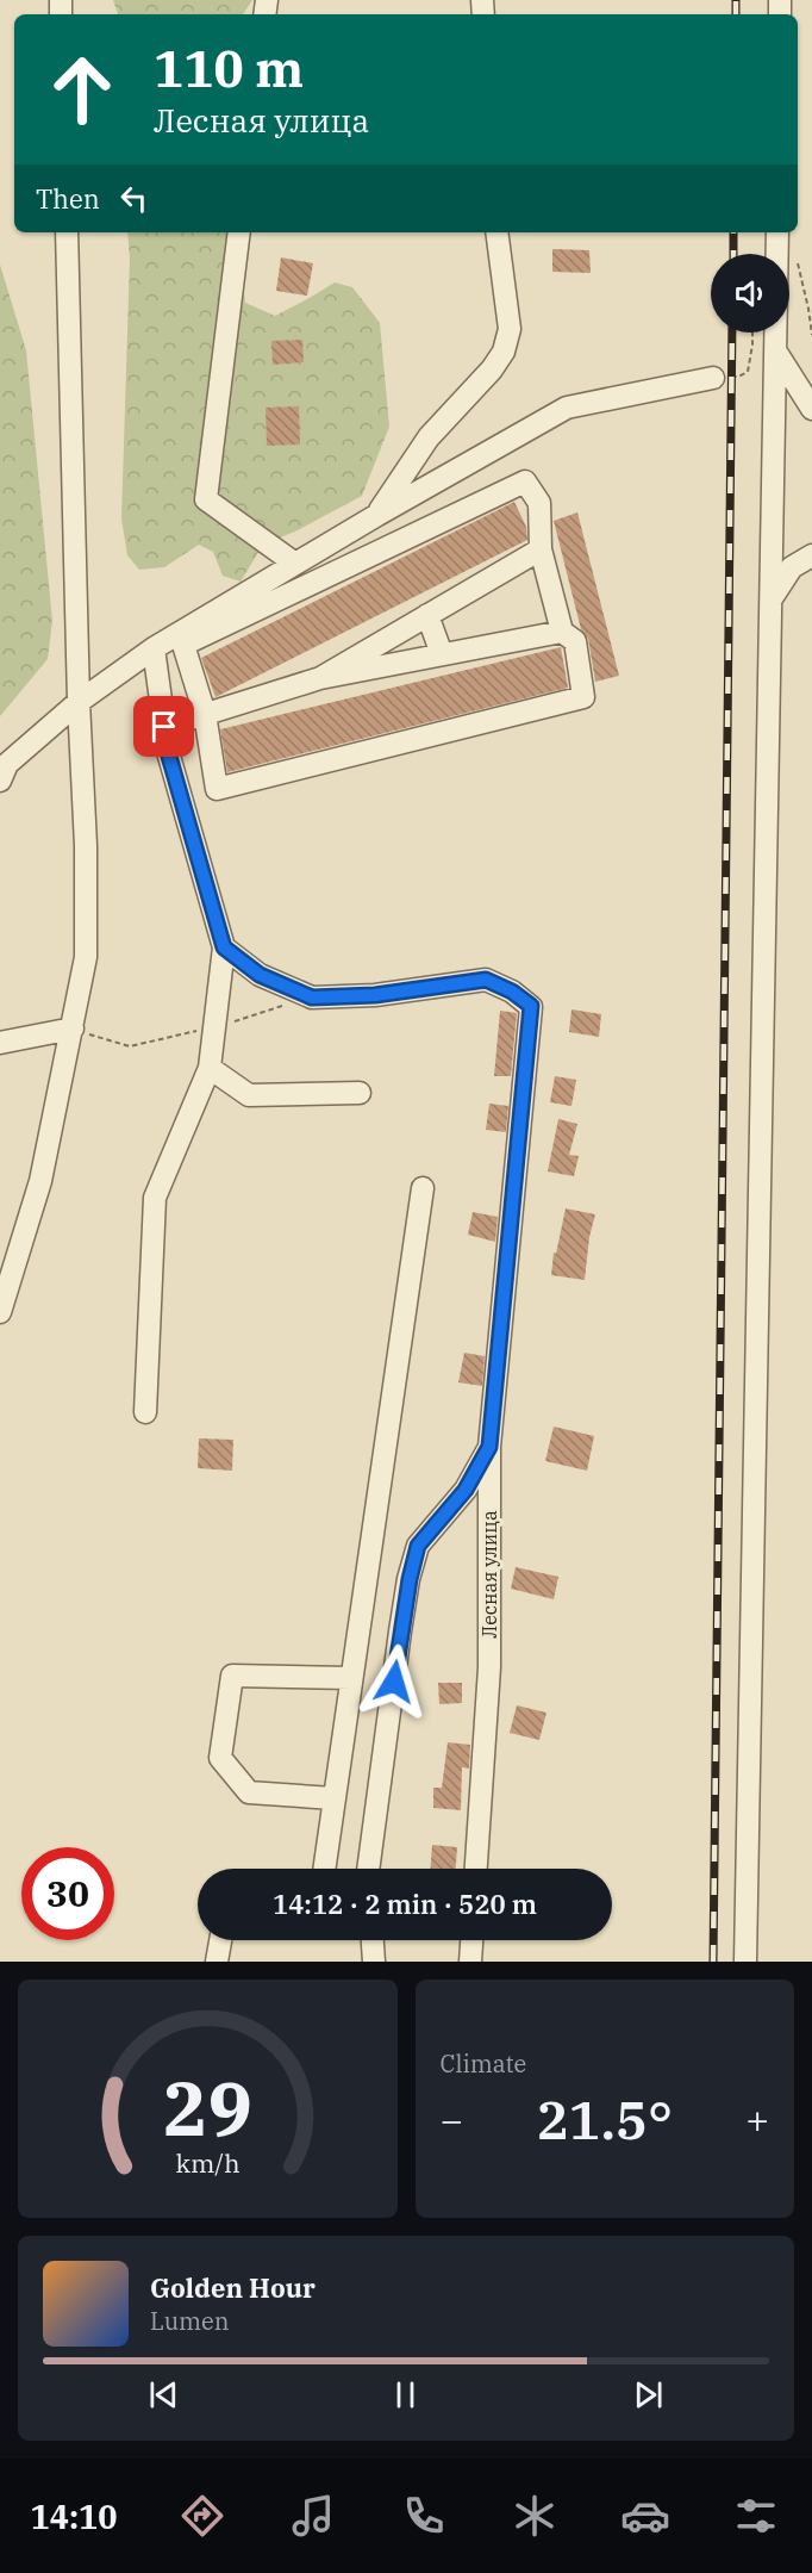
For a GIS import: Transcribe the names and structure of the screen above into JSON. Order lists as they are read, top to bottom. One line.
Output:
{"streets":{"street":["Лесная улица"]},"page":{"turn":["110 m","Лесная улица"],"then":"Then","limit":"30","trip":"14:12 · 2 min · 520 m","tile":"Climate","heat":["−","21.5°","+"],"song":["Golden Hour","Lumen"],"tabs":"14:10","gauge":["29","km/h"]}}
